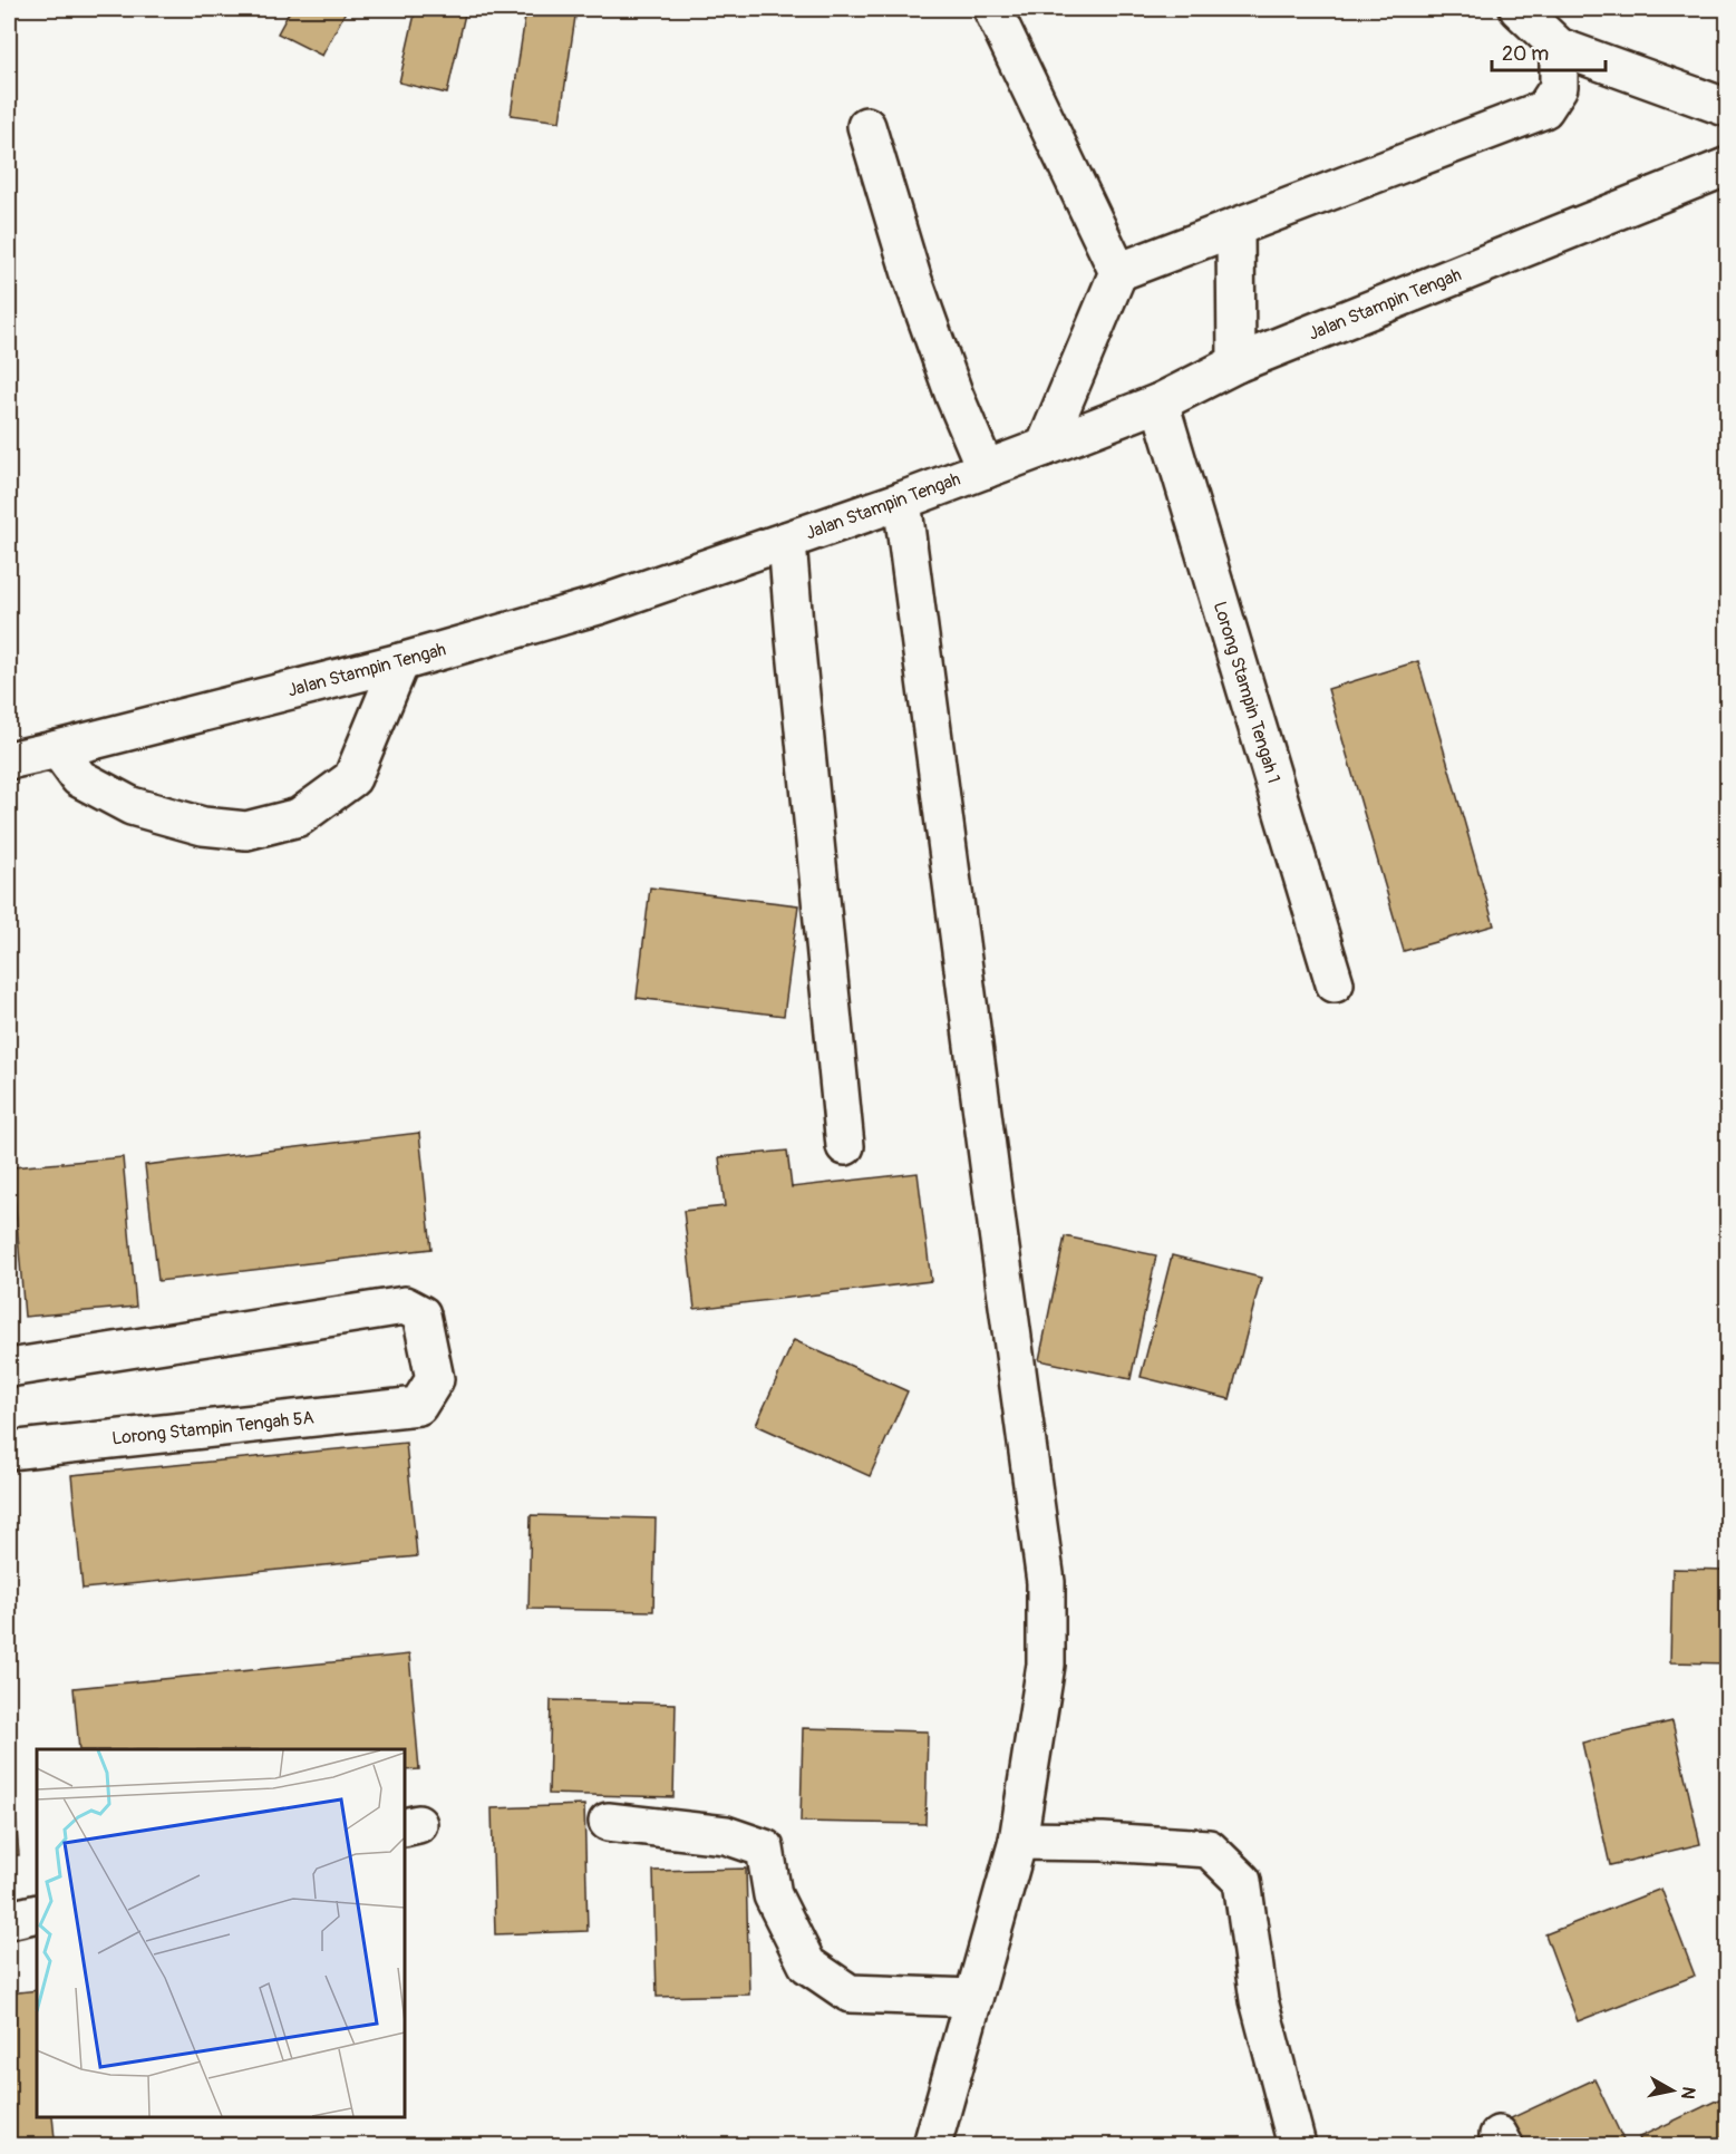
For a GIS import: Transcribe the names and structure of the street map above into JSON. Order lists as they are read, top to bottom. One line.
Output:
{"streets":{"street":["Jalan Stampin Tengah","Lorong Stampin Tengah 1","Lorong Stampin Tengah 5A"]},"crossings":[["Jalan Stampin Tengah","Lorong Stampin Tengah 1"]],"scale_bar":"20 m","north":"right"}
